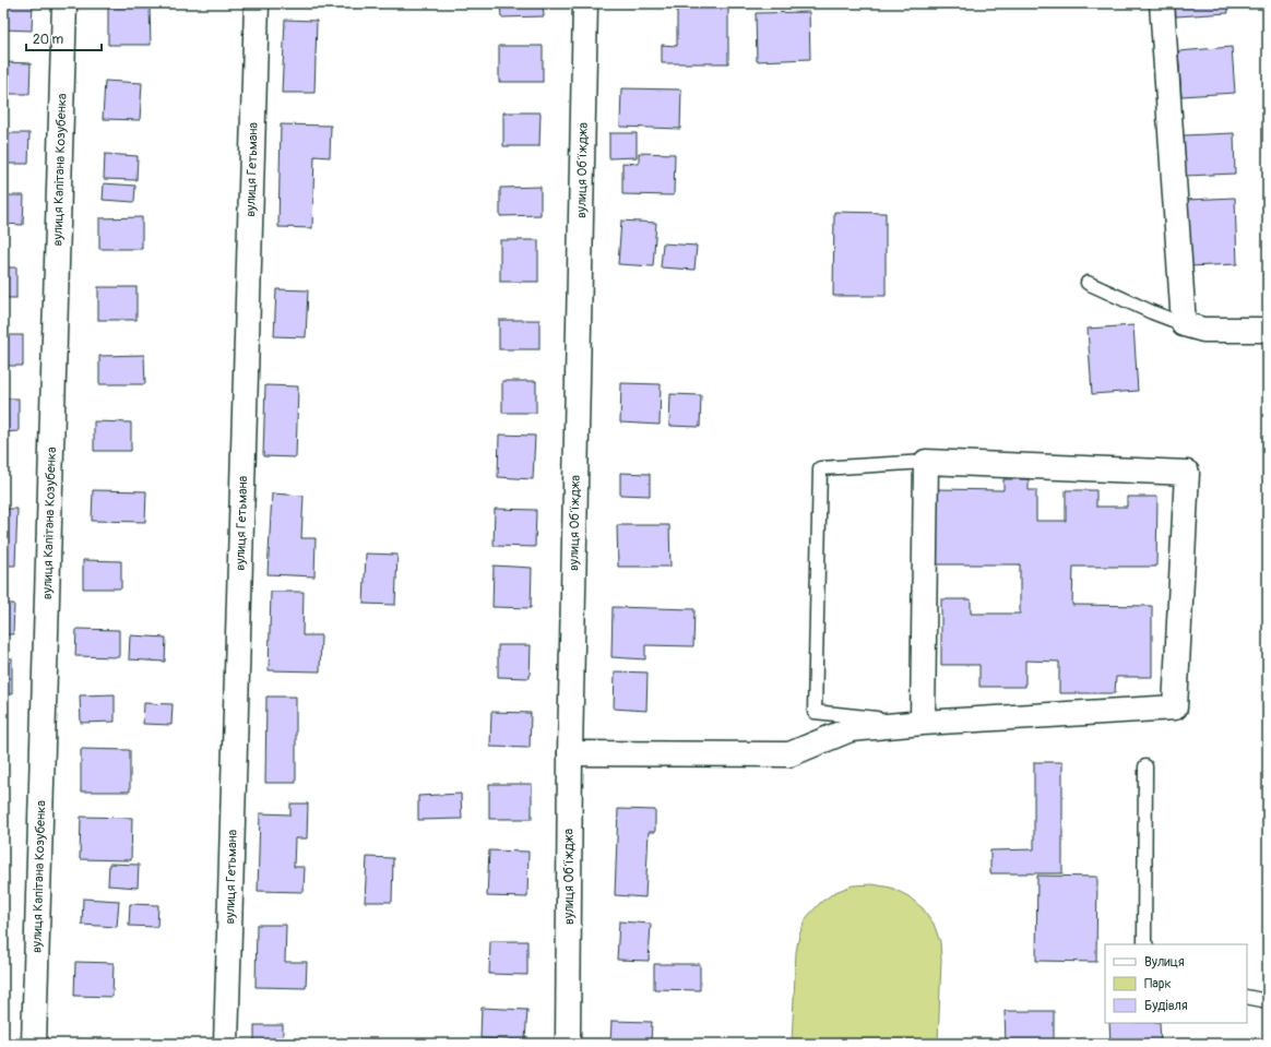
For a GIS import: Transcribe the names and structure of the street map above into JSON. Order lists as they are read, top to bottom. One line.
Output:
{"streets":{"street":["вулиця Капітана Козубенка","вулиця Гетьмана","вулиця Обʼїжджа"]},"legend":["Вулиця","Парк","Будівля"],"scale_bar":"20 m"}
